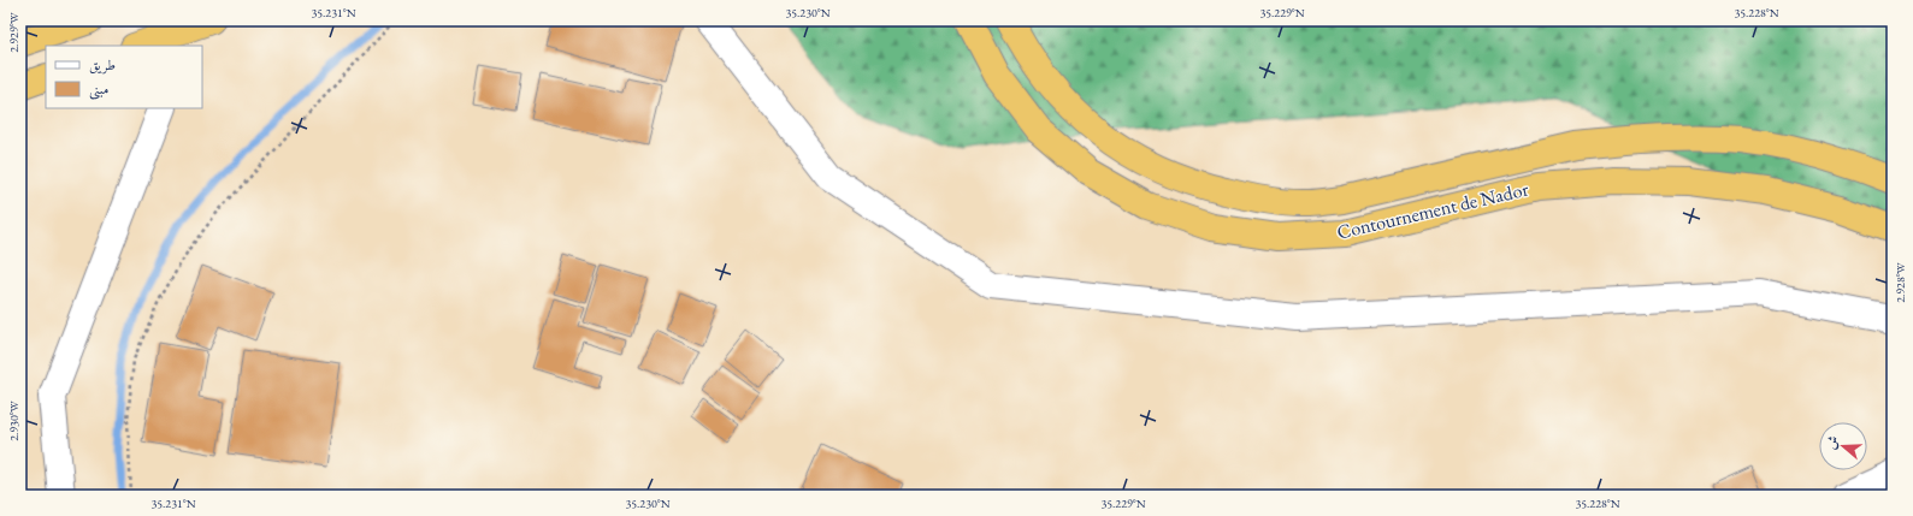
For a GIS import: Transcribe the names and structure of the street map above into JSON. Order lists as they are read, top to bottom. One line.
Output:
{"streets":{"highway":["Contournement de Nador"]},"legend":["طريق","مبنى"],"north":"left","coordinates":["35.231°N","35.230°N","35.229°N","35.228°N","2.929°W","2.928°W","2.930°W"]}
